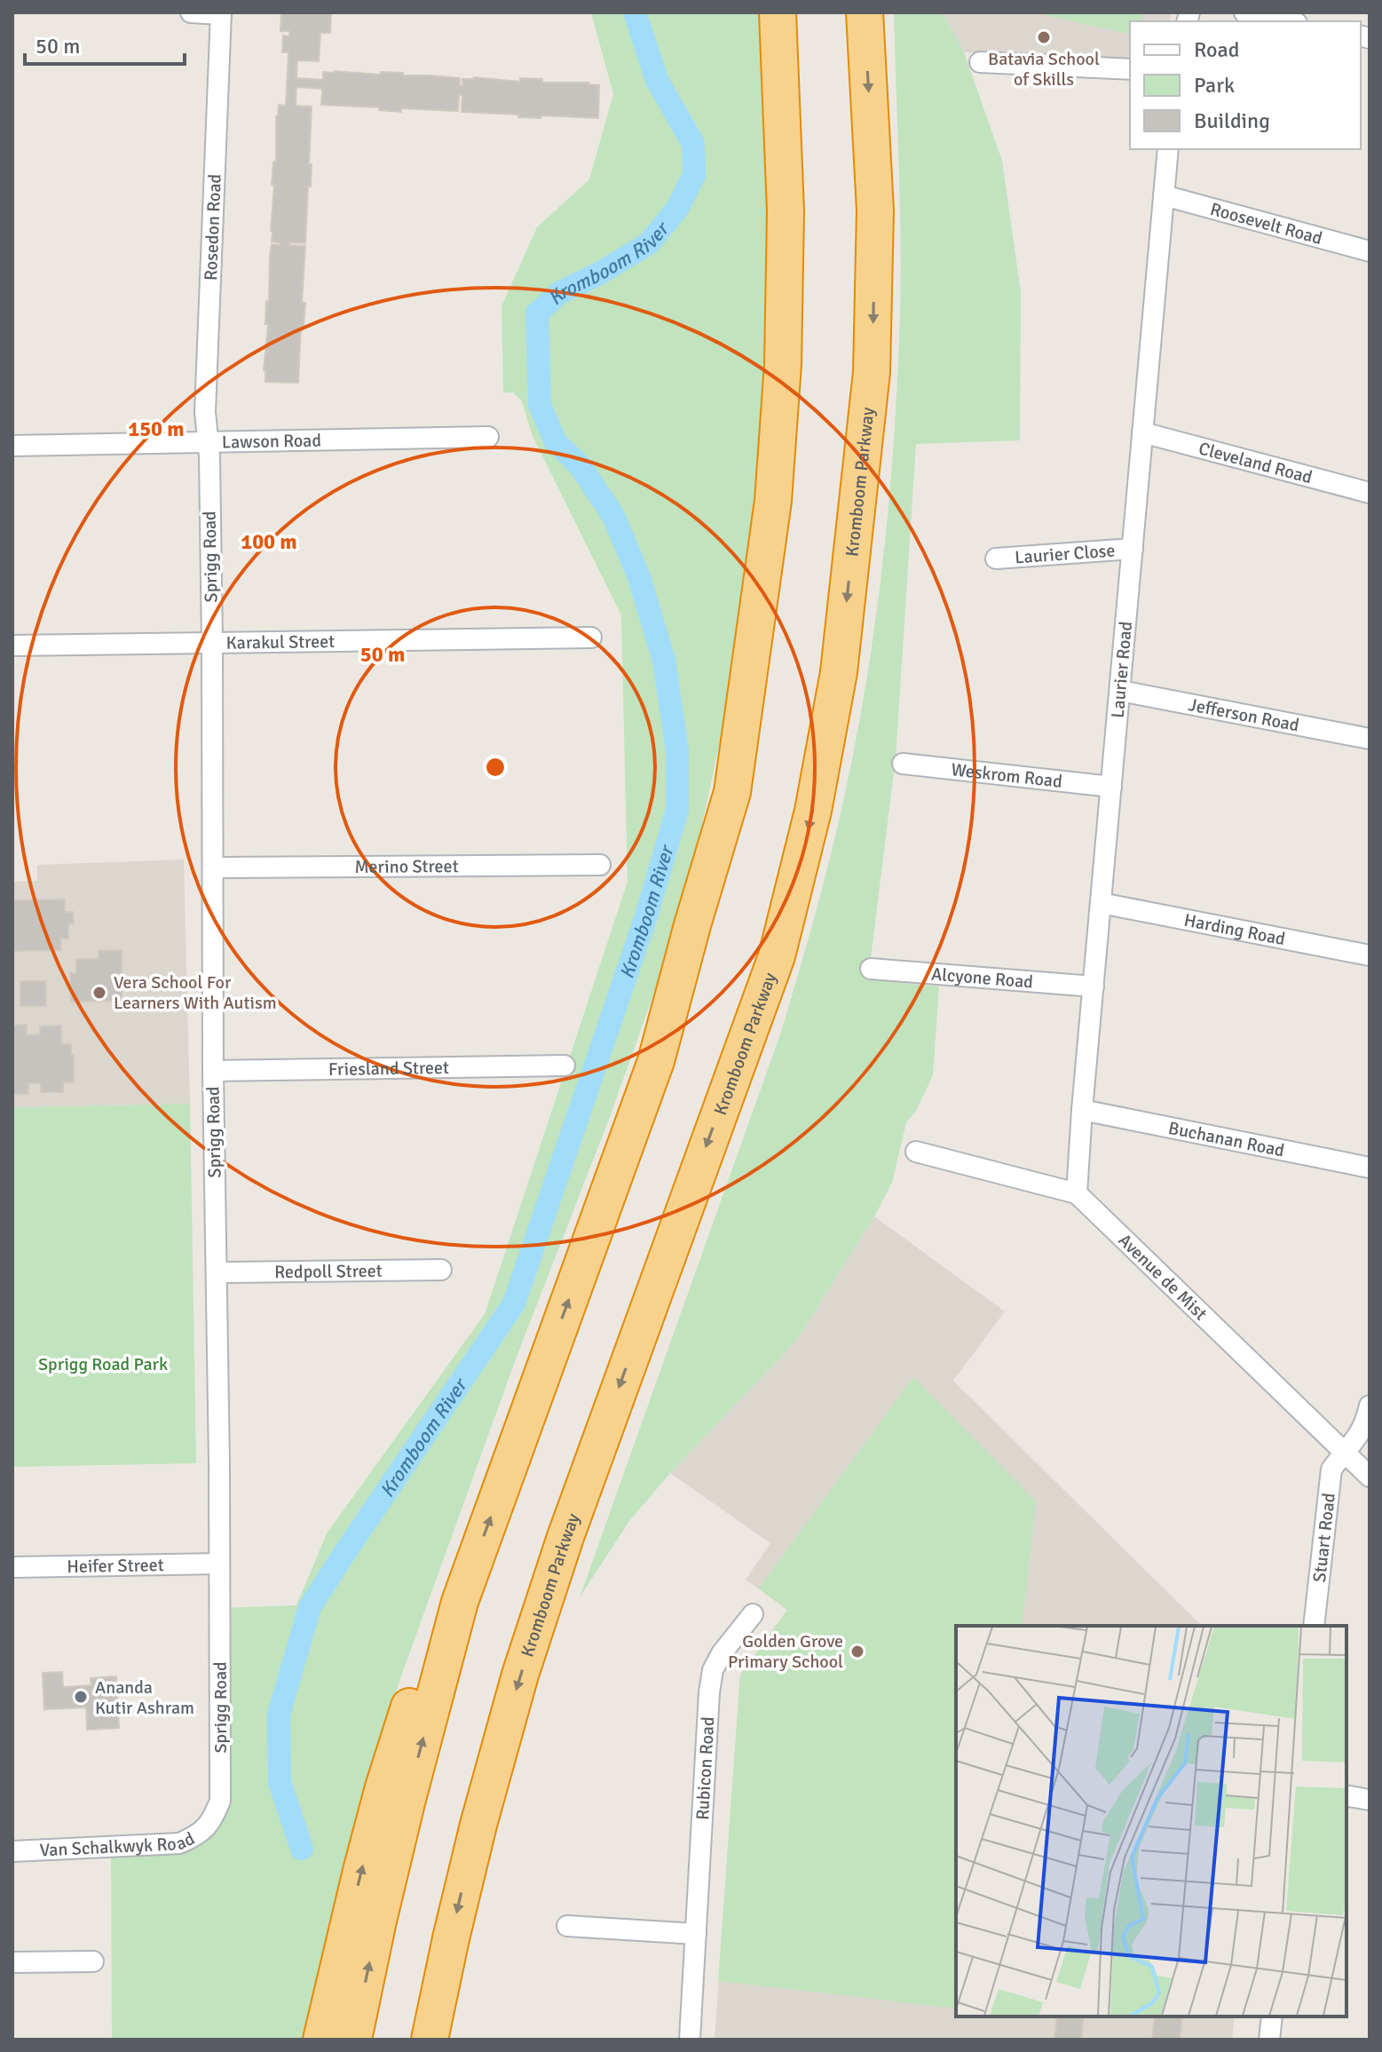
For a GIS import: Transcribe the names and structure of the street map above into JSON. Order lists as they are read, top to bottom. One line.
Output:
{"streets":{"highway":["Kromboom Parkway"],"street":["Roosevelt Road","Rosedon Road","Lawson Road","Cleveland Road","Laurier Close","Sprigg Road","Karakul Street","Laurier Road","Jefferson Road","Weskrom Road","Merino Street","Harding Road","Alcyone Road","Friesland Street","Buchanan Road","Redpoll Street","Avenue de Mist","Stuart Road","Heifer Street","Rubicon Road","Van Schalkwyk Road"]},"crossings":[["Roosevelt Road","Laurier Road"],["Rosedon Road","Lawson Road"],["Rosedon Road","Sprigg Road"],["Lawson Road","Sprigg Road"],["Cleveland Road","Laurier Road"],["Laurier Close","Laurier Road"],["Sprigg Road","Karakul Street"],["Sprigg Road","Merino Street"],["Sprigg Road","Friesland Street"],["Sprigg Road","Redpoll Street"],["Sprigg Road","Heifer Street"],["Sprigg Road","Van Schalkwyk Road"],["Laurier Road","Jefferson Road"],["Laurier Road","Weskrom Road"],["Laurier Road","Harding Road"],["Laurier Road","Alcyone Road"],["Laurier Road","Buchanan Road"],["Laurier Road","Avenue de Mist"],["Avenue de Mist","Stuart Road"]],"water":["Kromboom River"],"parks":["Sprigg Road Park"],"places":["Batavia School of Skills","Vera School For Learners With Autism","Golden Grove Primary School","Ananda Kutir Ashram"],"legend":["Road","Park","Building"],"scale_bar":"50 m","rings":["150 m","100 m","50 m"]}
